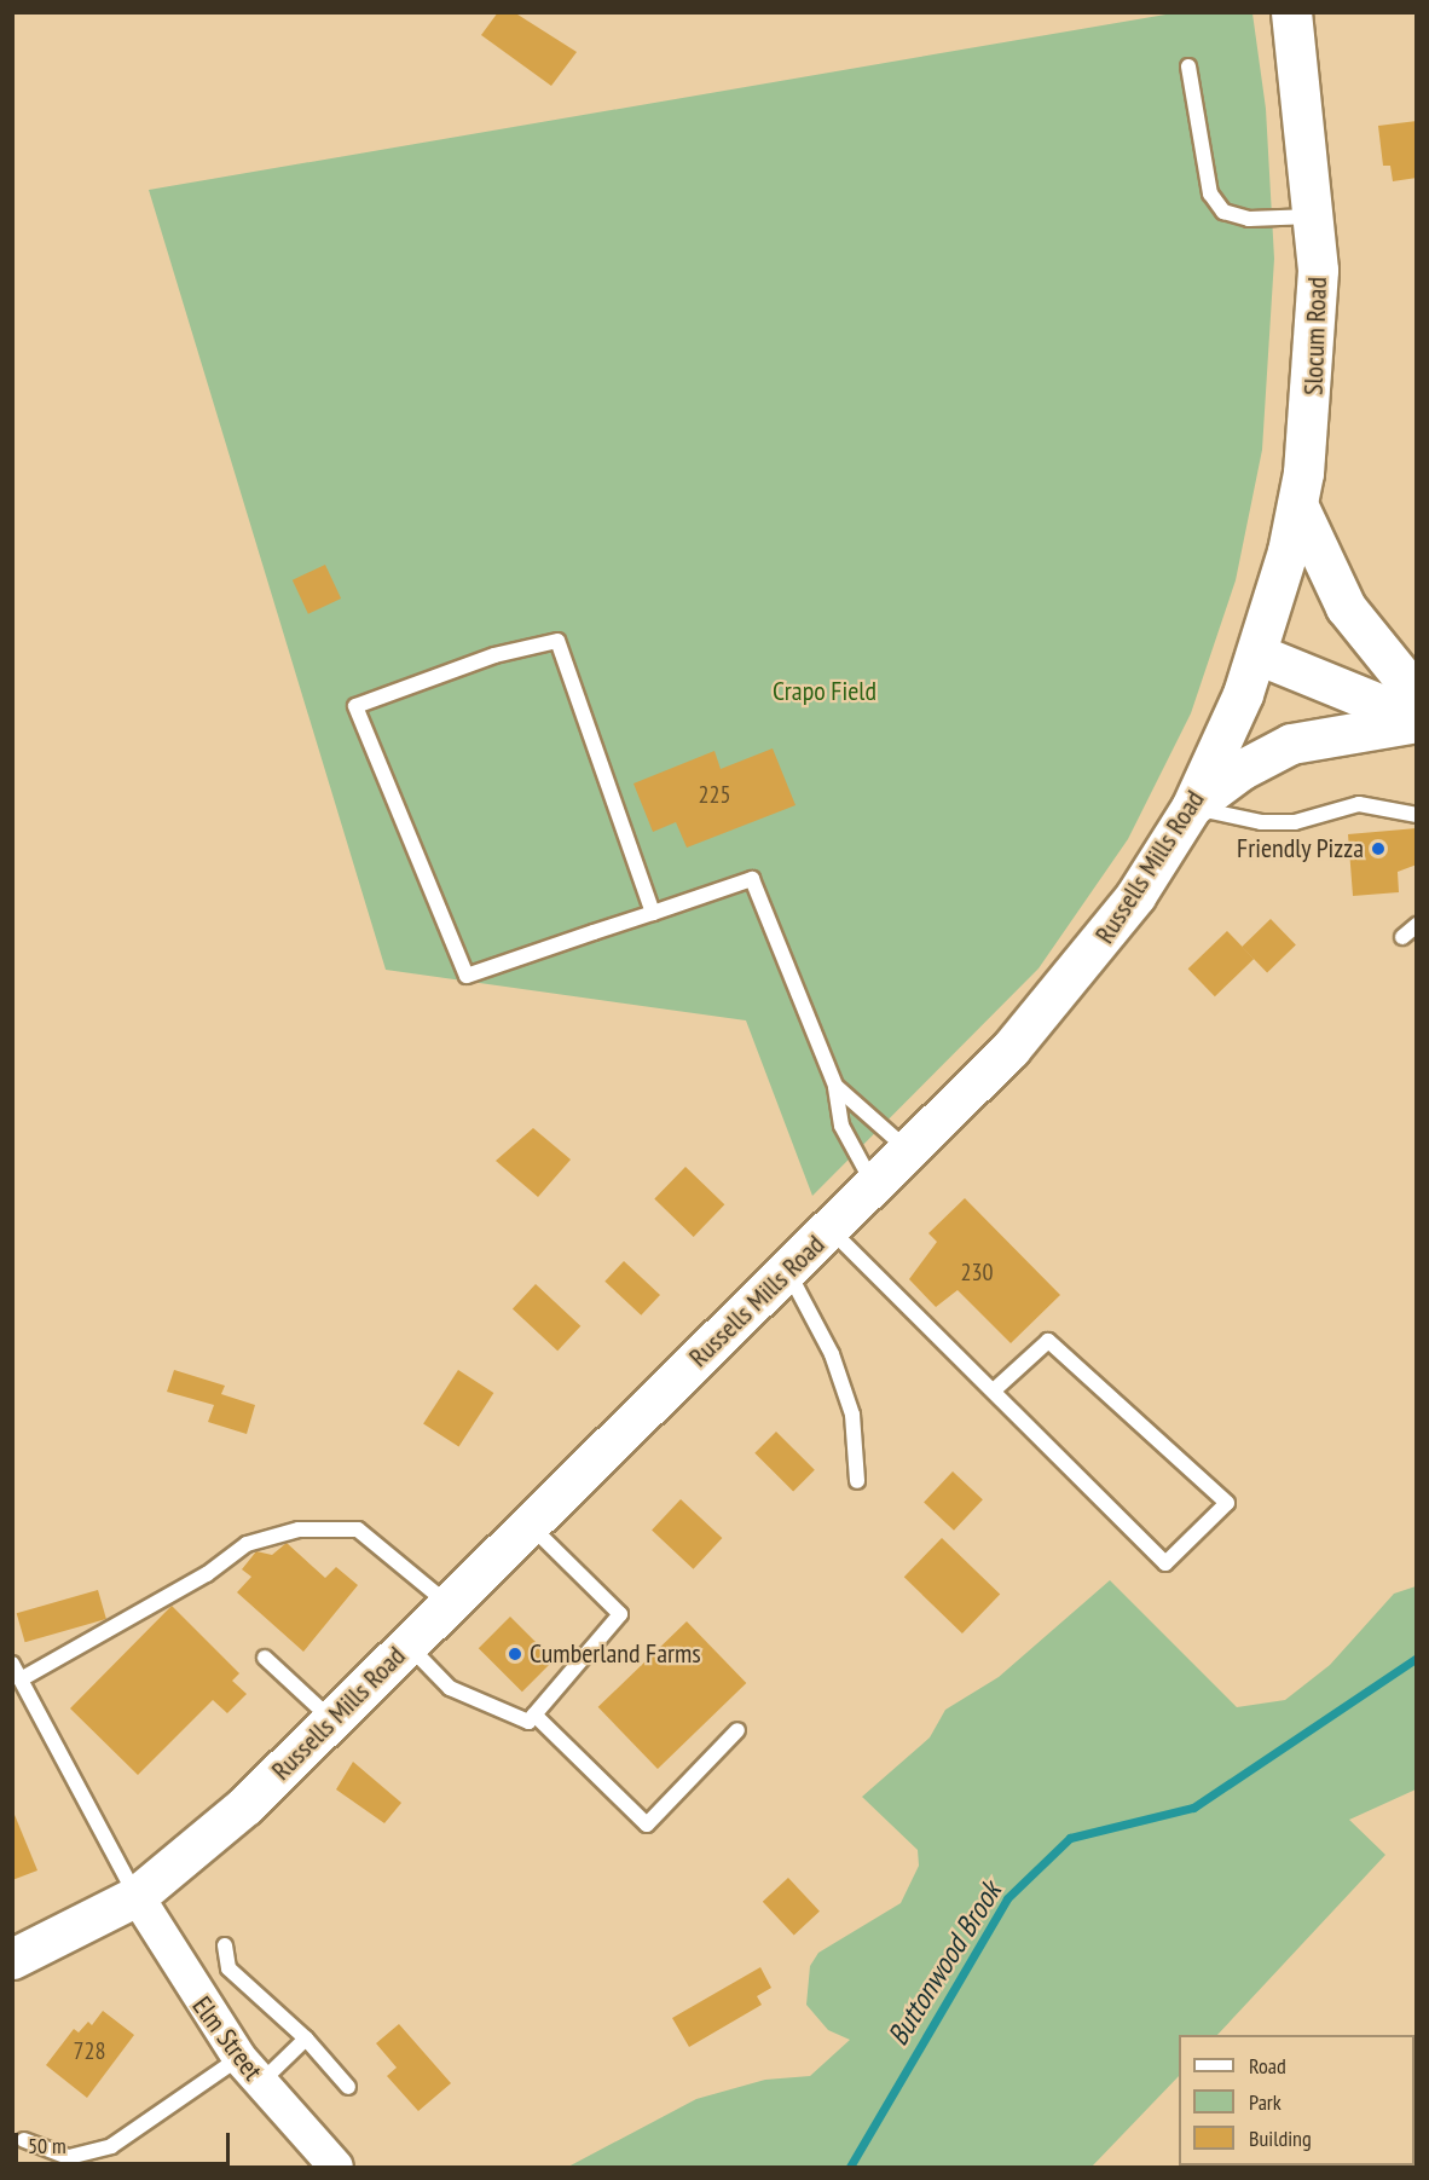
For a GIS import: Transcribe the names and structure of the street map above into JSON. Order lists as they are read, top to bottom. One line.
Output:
{"streets":{"main road":["Slocum Road","Russells Mills Road"],"street":["Elm Street"]},"crossings":[["Slocum Road","Russells Mills Road"],["Russells Mills Road","Elm Street"]],"water":["Buttonwood Brook"],"parks":["Crapo Field"],"places":["Friendly Pizza","Cumberland Farms"],"house_numbers":["225","230","728"],"legend":["Road","Park","Building"],"scale_bar":"50 m"}
